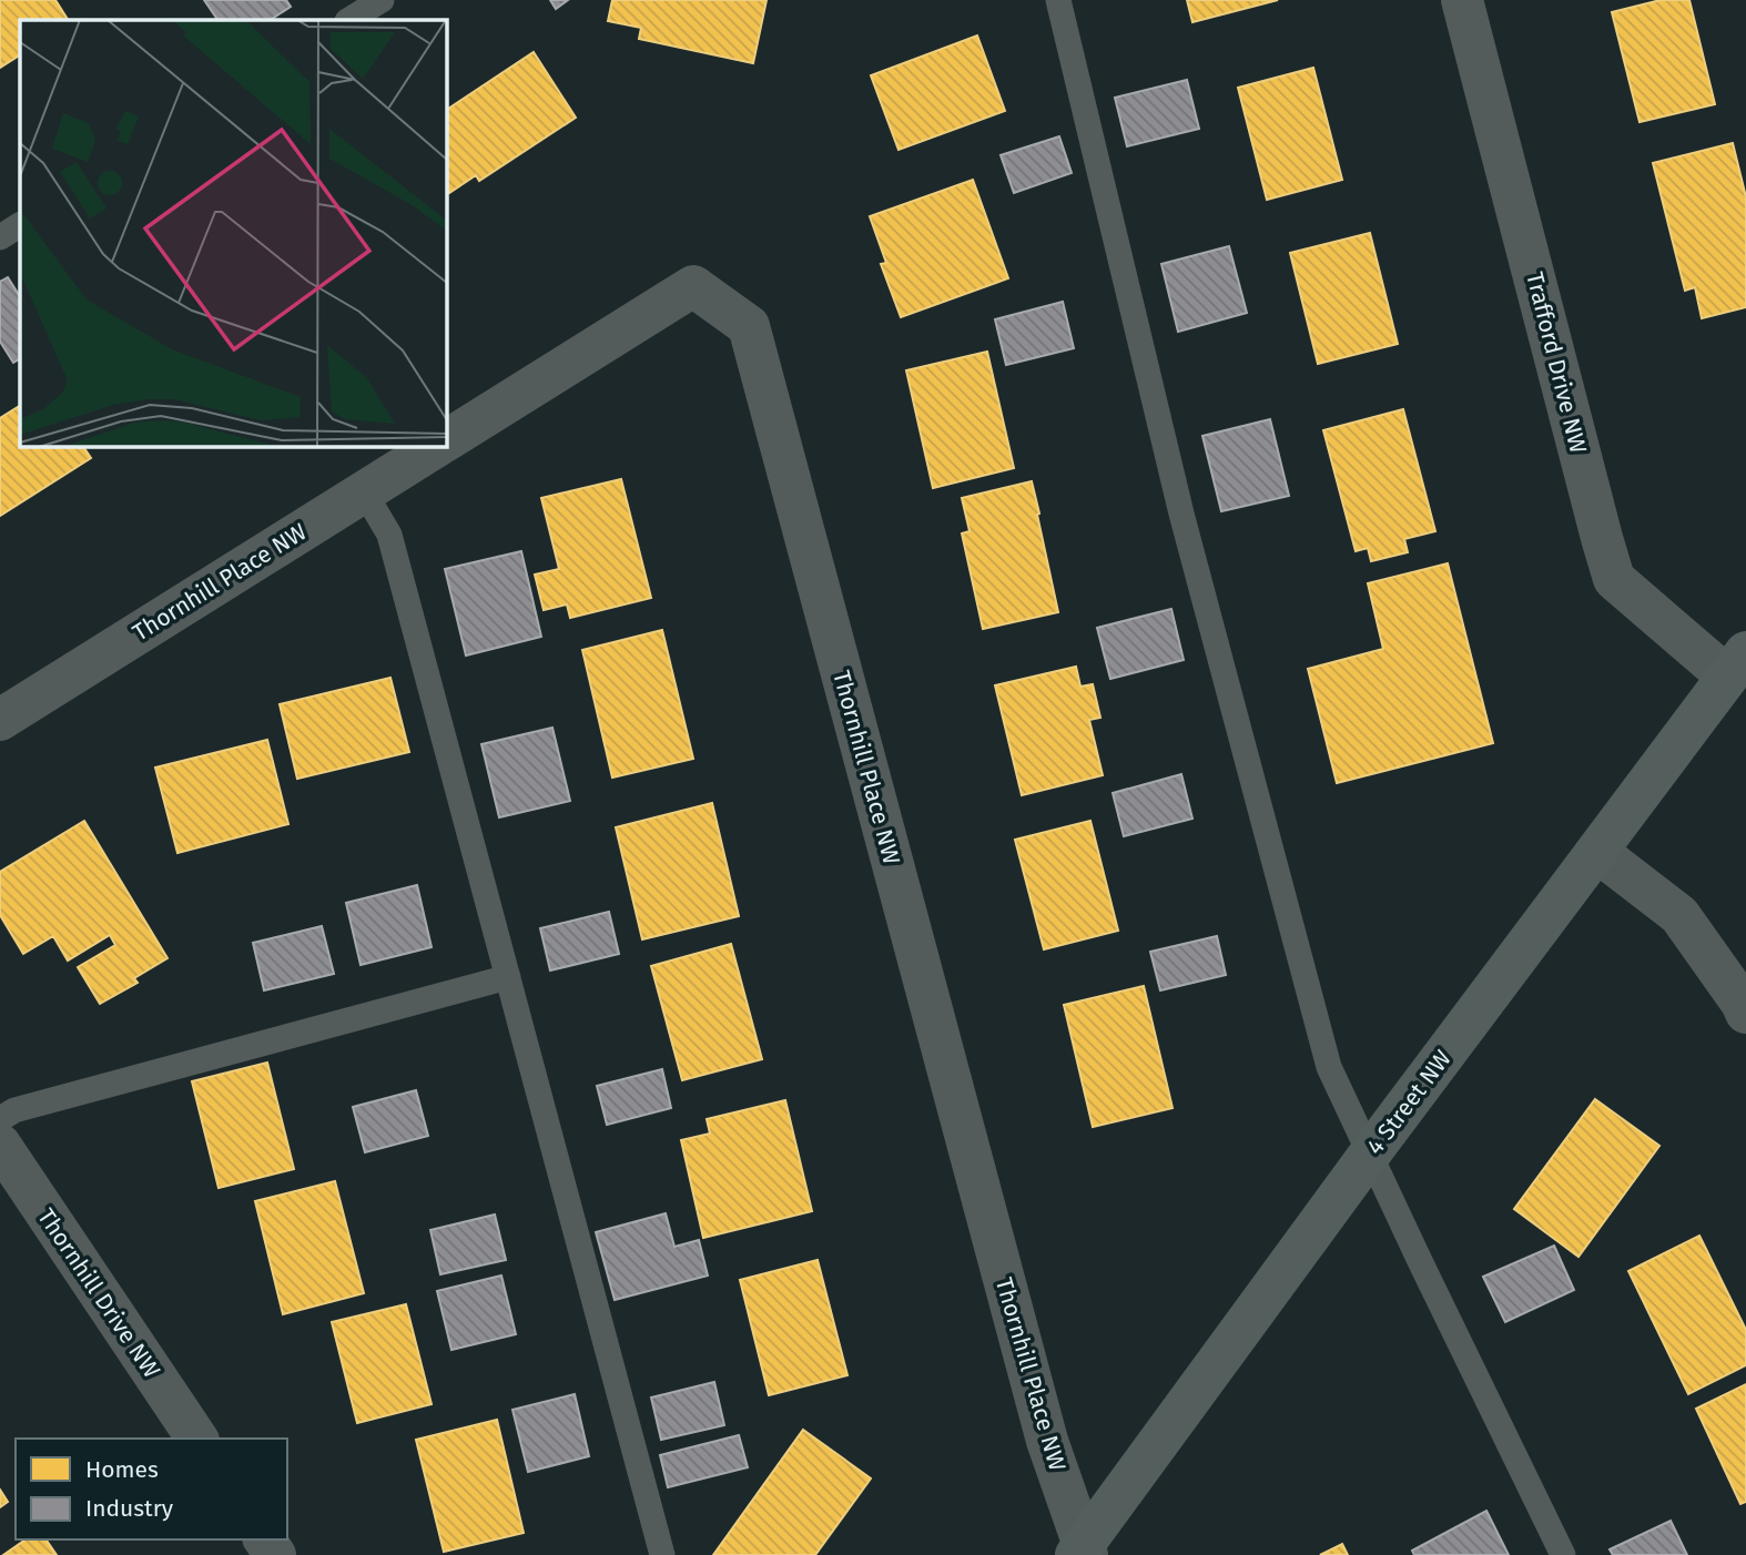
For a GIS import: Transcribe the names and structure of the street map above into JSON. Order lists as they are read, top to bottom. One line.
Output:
{"streets":{"main road":["4 Street NW"],"street":["Trafford Drive NW","Thornhill Place NW","Thornhill Drive NW"]},"crossings":[["Trafford Drive NW","4 Street NW"],["Thornhill Place NW","4 Street NW"]],"legend":["Homes","Industry"]}
